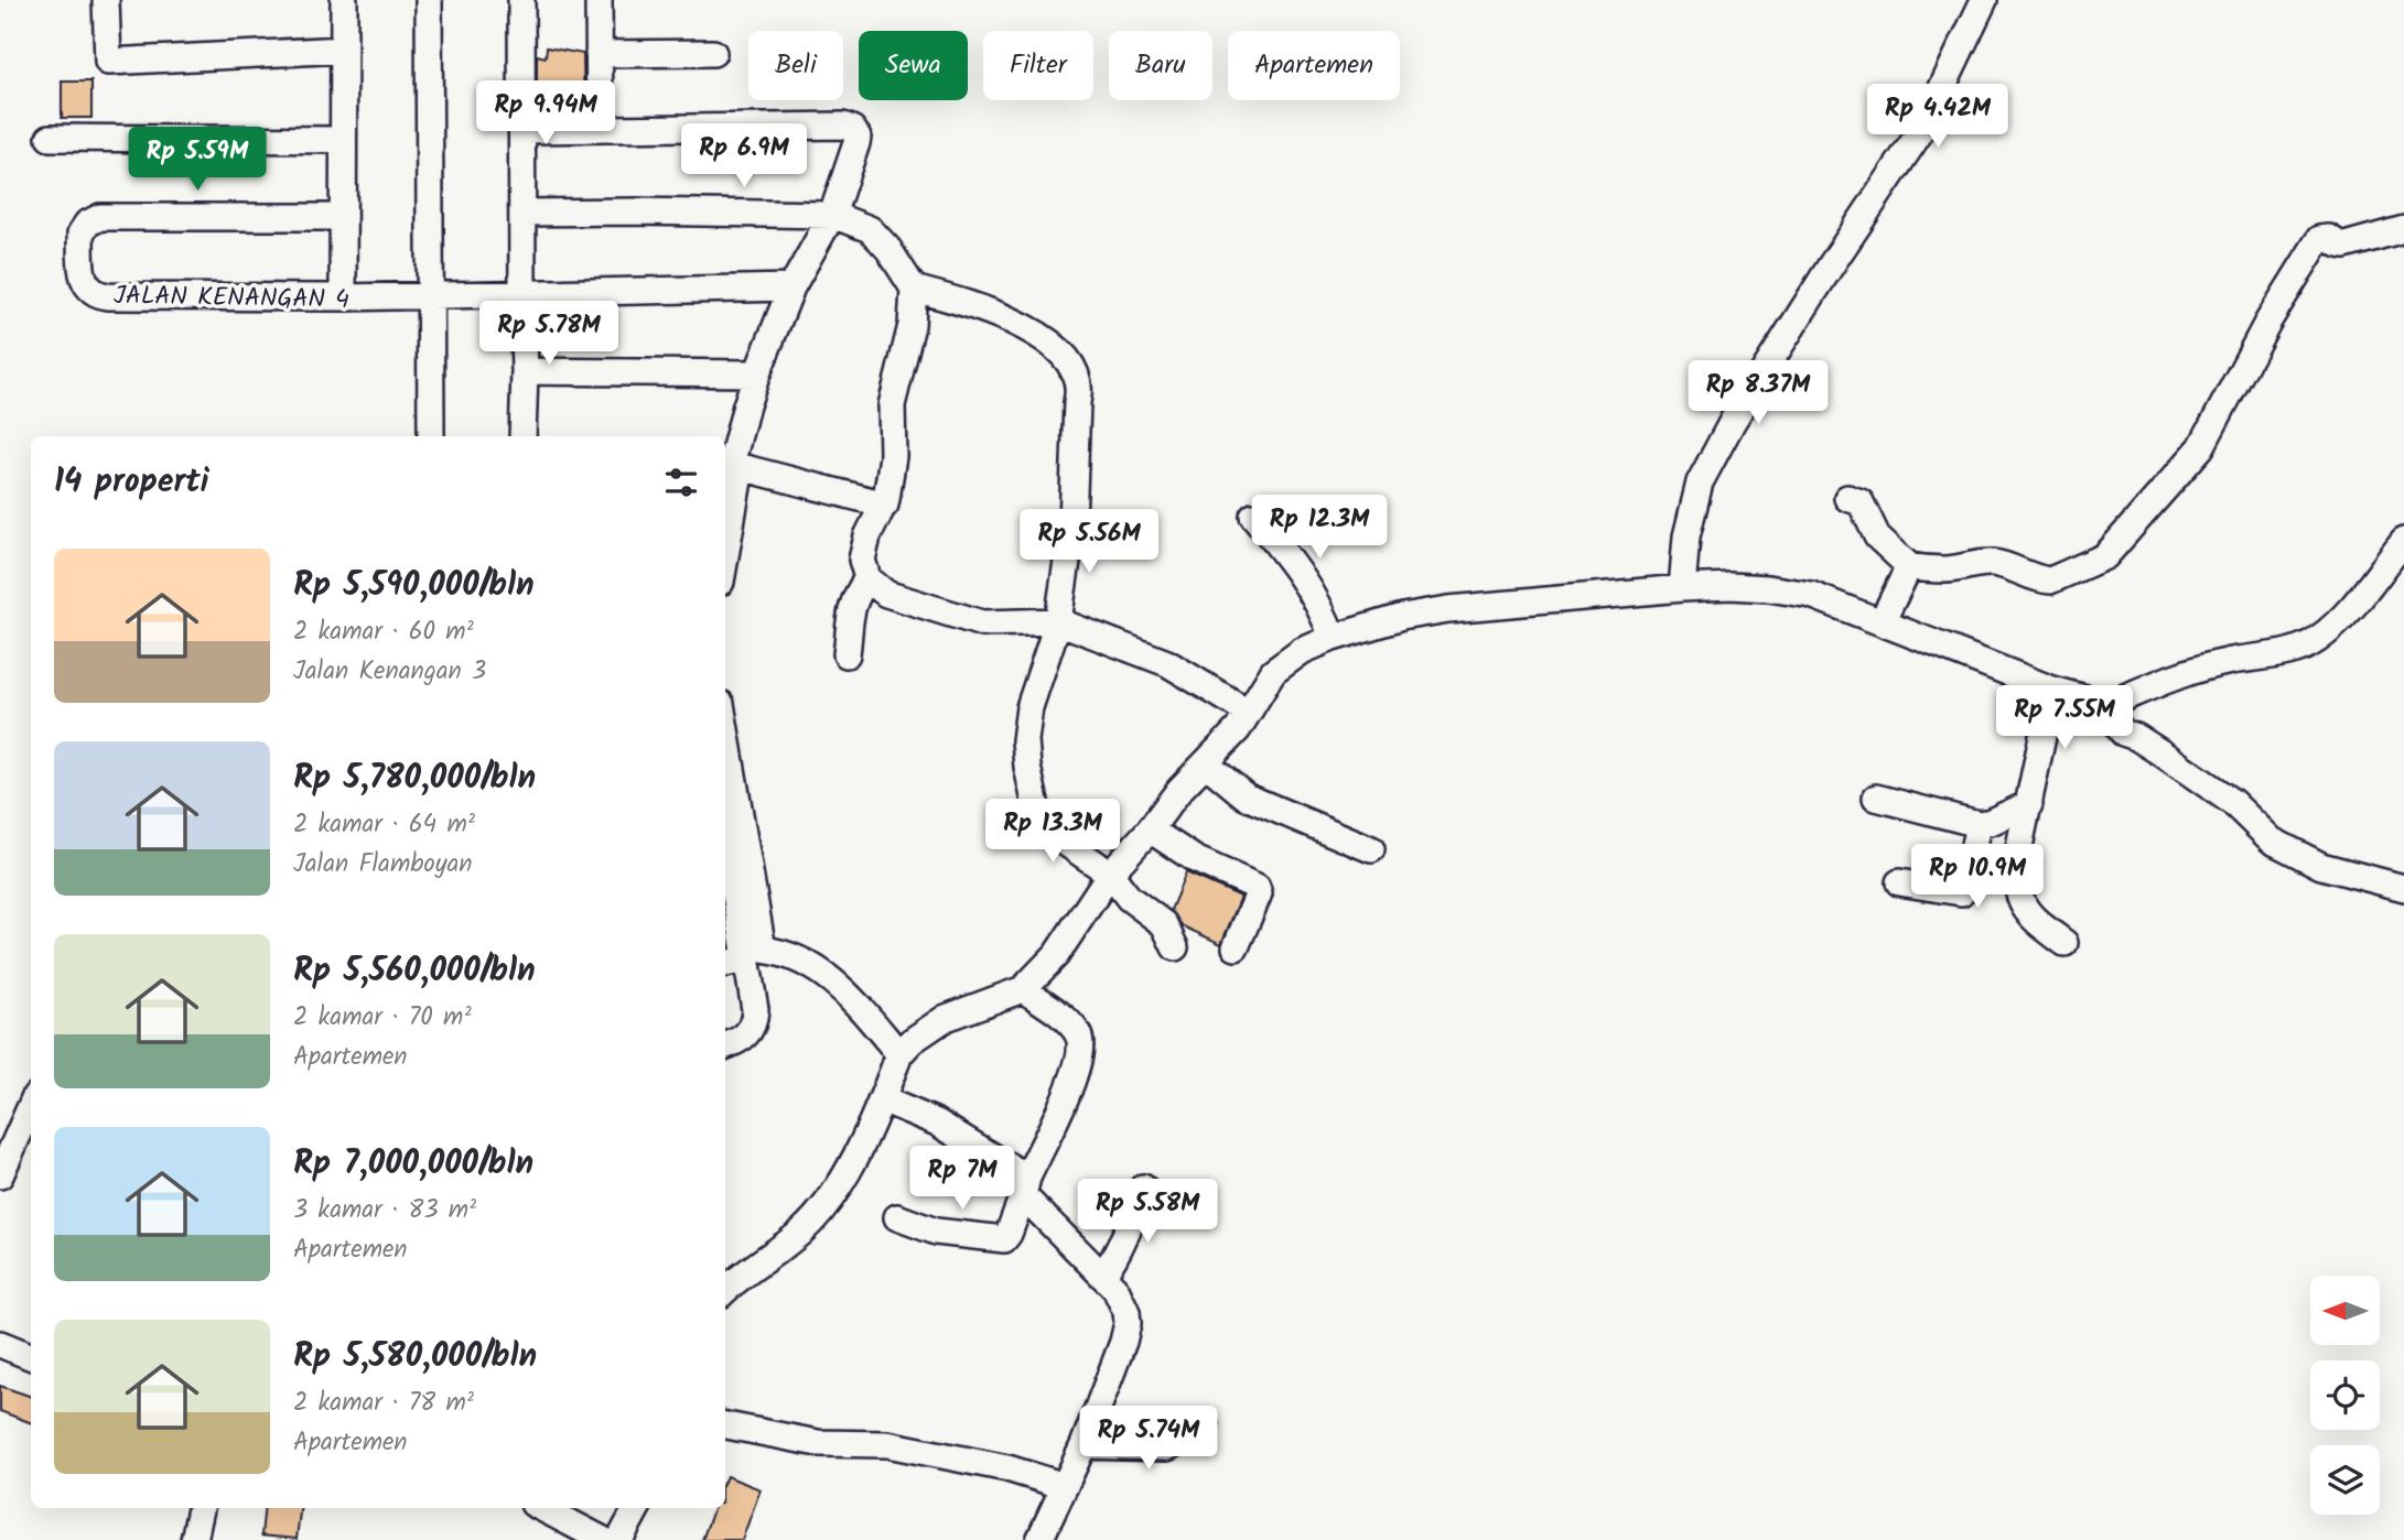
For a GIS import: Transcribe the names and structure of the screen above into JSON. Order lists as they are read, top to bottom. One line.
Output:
{"streets":{"street":["JALAN KENANGAN 4"]},"north":"left","page":{"chip":["Beli","Sewa","Filter","Baru","Apartemen"],"price":["Rp 9.94M","Rp 4.42M","Rp 6.9M","Rp 5.59M","Rp 5.78M","Rp 8.37M","Rp 12.3M","Rp 5.56M","Rp 7.55M","Rp 13.3M","Rp 10.9M","Rp 7M","Rp 5.58M","Rp 5.74M"],"heading":"14 properti","list":[{"name":"Rp 5,590,000/bln","note":"2 kamar · 60 m² · Jalan Kenangan 3"},{"name":"Rp 5,780,000/bln","note":"2 kamar · 64 m² · Jalan Flamboyan"},{"name":"Rp 5,560,000/bln","note":"2 kamar · 70 m² · Apartemen"},{"name":"Rp 7,000,000/bln","note":"3 kamar · 83 m² · Apartemen"},{"name":"Rp 5,580,000/bln","note":"2 kamar · 78 m² · Apartemen"}]}}
